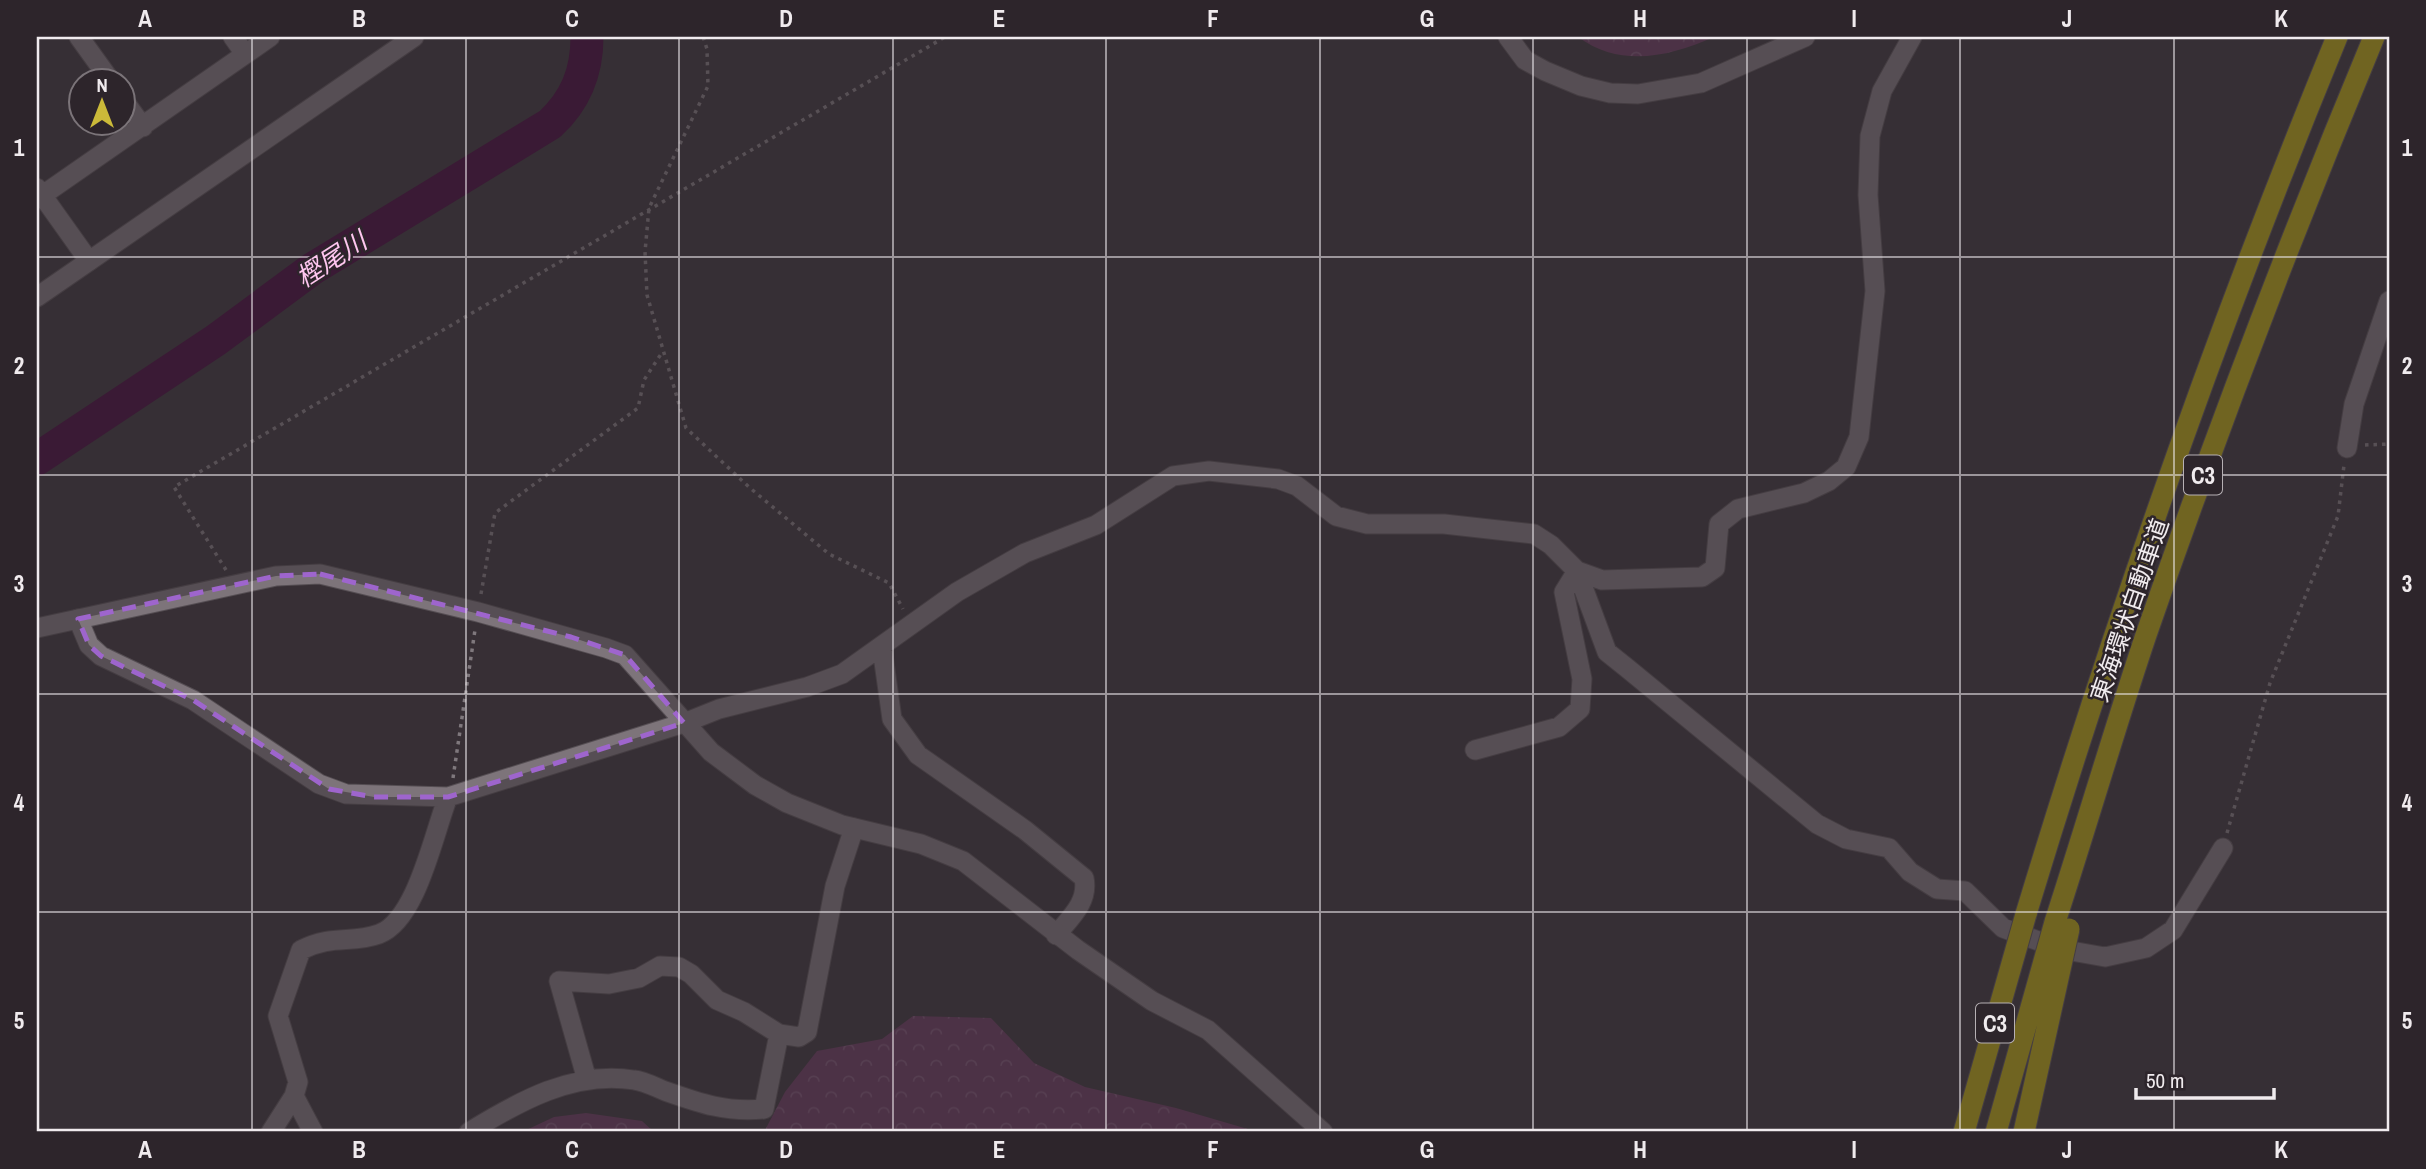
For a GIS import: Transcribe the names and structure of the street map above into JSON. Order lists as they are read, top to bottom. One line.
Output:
{"streets":{"highway":["C3","東海環状自動車道"]},"water":["樫尾川"],"scale_bar":"50 m","north":"top","grid":{"columns":["A","B","C","D","E","F","G","H","I","J","K"],"rows":["1","2","3","4","5"]}}
